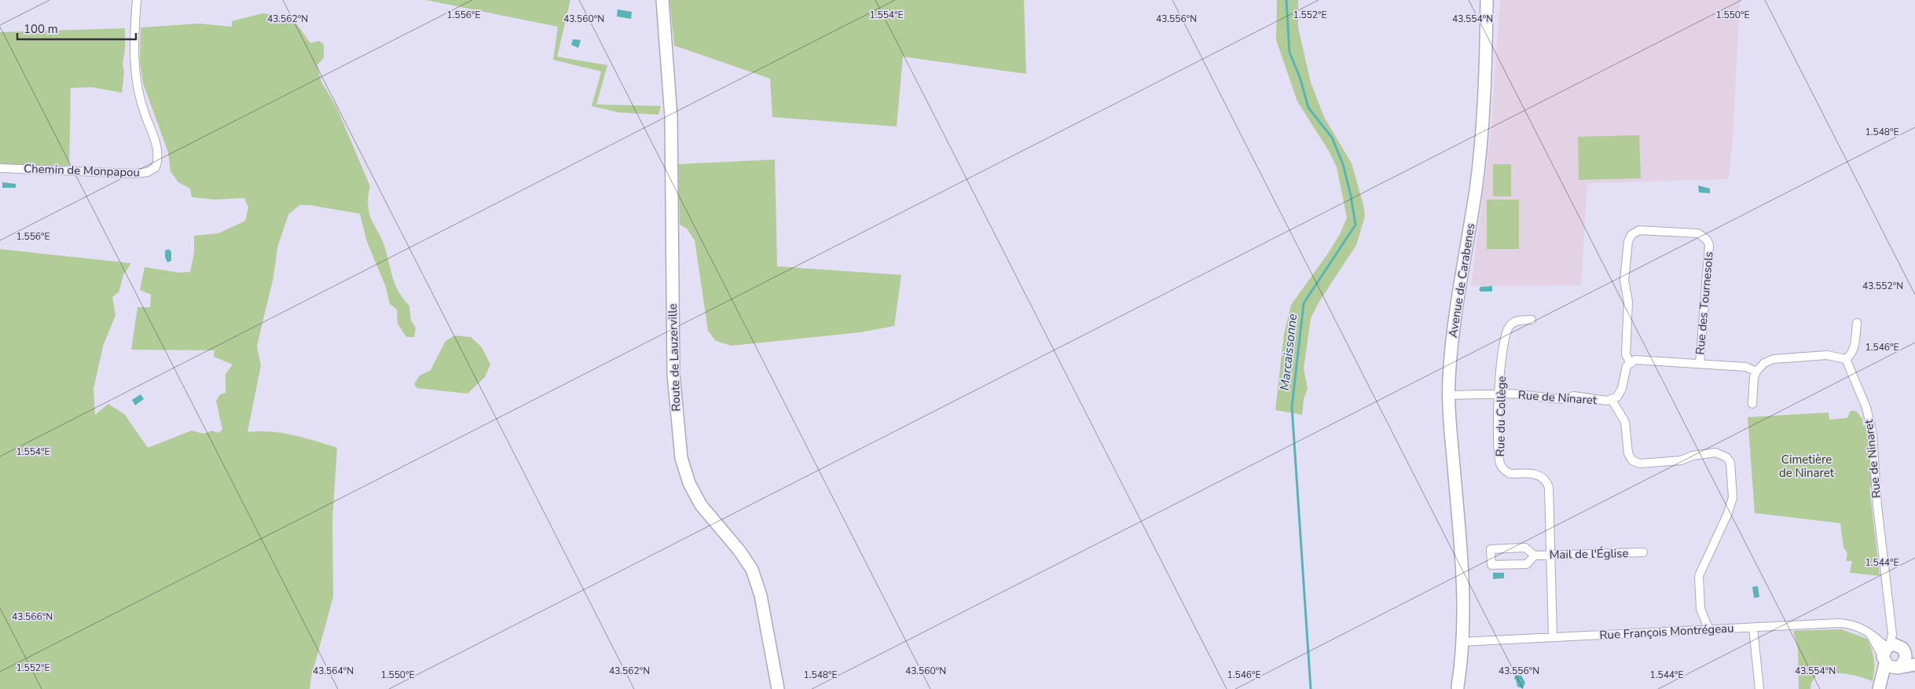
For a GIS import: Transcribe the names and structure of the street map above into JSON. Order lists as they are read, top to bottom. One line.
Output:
{"streets":{"street":["Chemin de Monpapou","Avenue de Carabenes","Rue des Tournesols","Route de Lauzerville","Rue de Ninaret","Rue du Collège","Mail de l'Église","Rue François Montrégeau"]},"crossings":[["Avenue de Carabenes","Rue de Ninaret"],["Avenue de Carabenes","Rue François Montrégeau"],["Rue des Tournesols","Rue de Ninaret"],["Rue de Ninaret","Rue du Collège"],["Rue de Ninaret","Rue François Montrégeau"],["Rue du Collège","Mail de l'Église"],["Rue du Collège","Rue François Montrégeau"]],"water":["Marcaissonne"],"parks":["Cimetière de Ninaret"],"scale_bar":"100 m","coordinates":["1.550°E","1.556°E","1.554°E","1.552°E","43.562°N","43.560°N","43.556°N","43.554°N","1.548°E","43.552°N","1.546°E","1.544°E","43.566°N","43.564°N"]}
